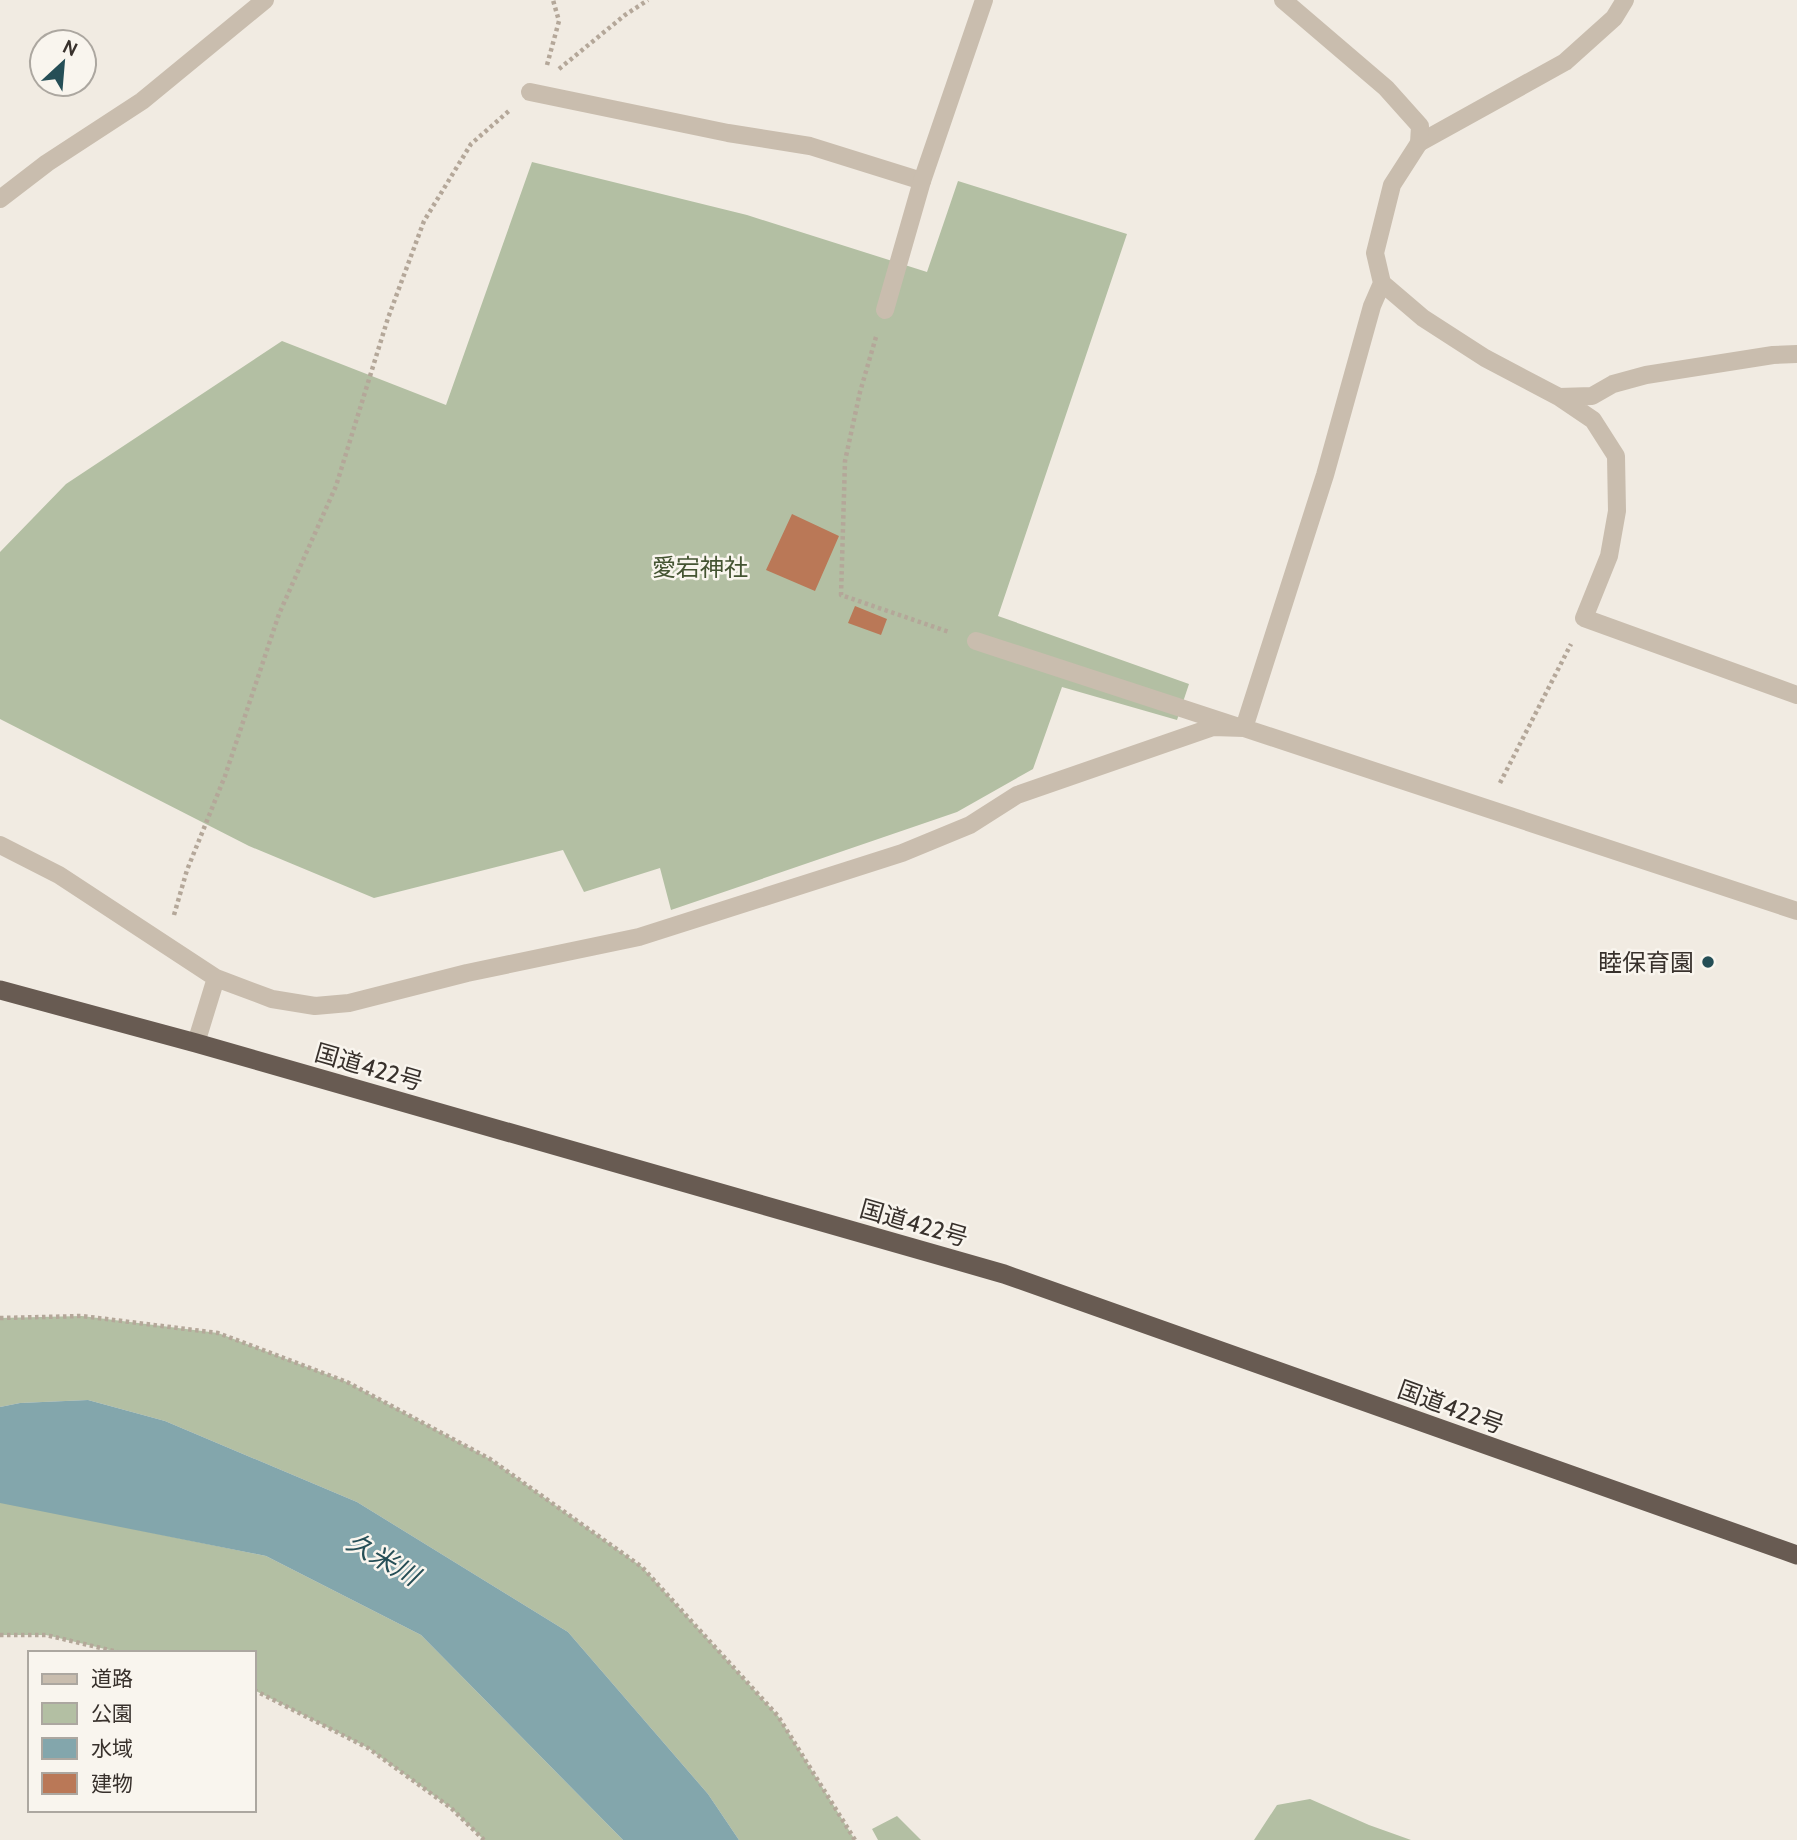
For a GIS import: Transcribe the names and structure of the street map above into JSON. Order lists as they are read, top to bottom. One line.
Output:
{"streets":{"highway":["国道422号"]},"water":["久米川"],"parks":["愛宕神社"],"places":["睦保育園"],"legend":["道路","公園","水域","建物"],"north":"top right"}
